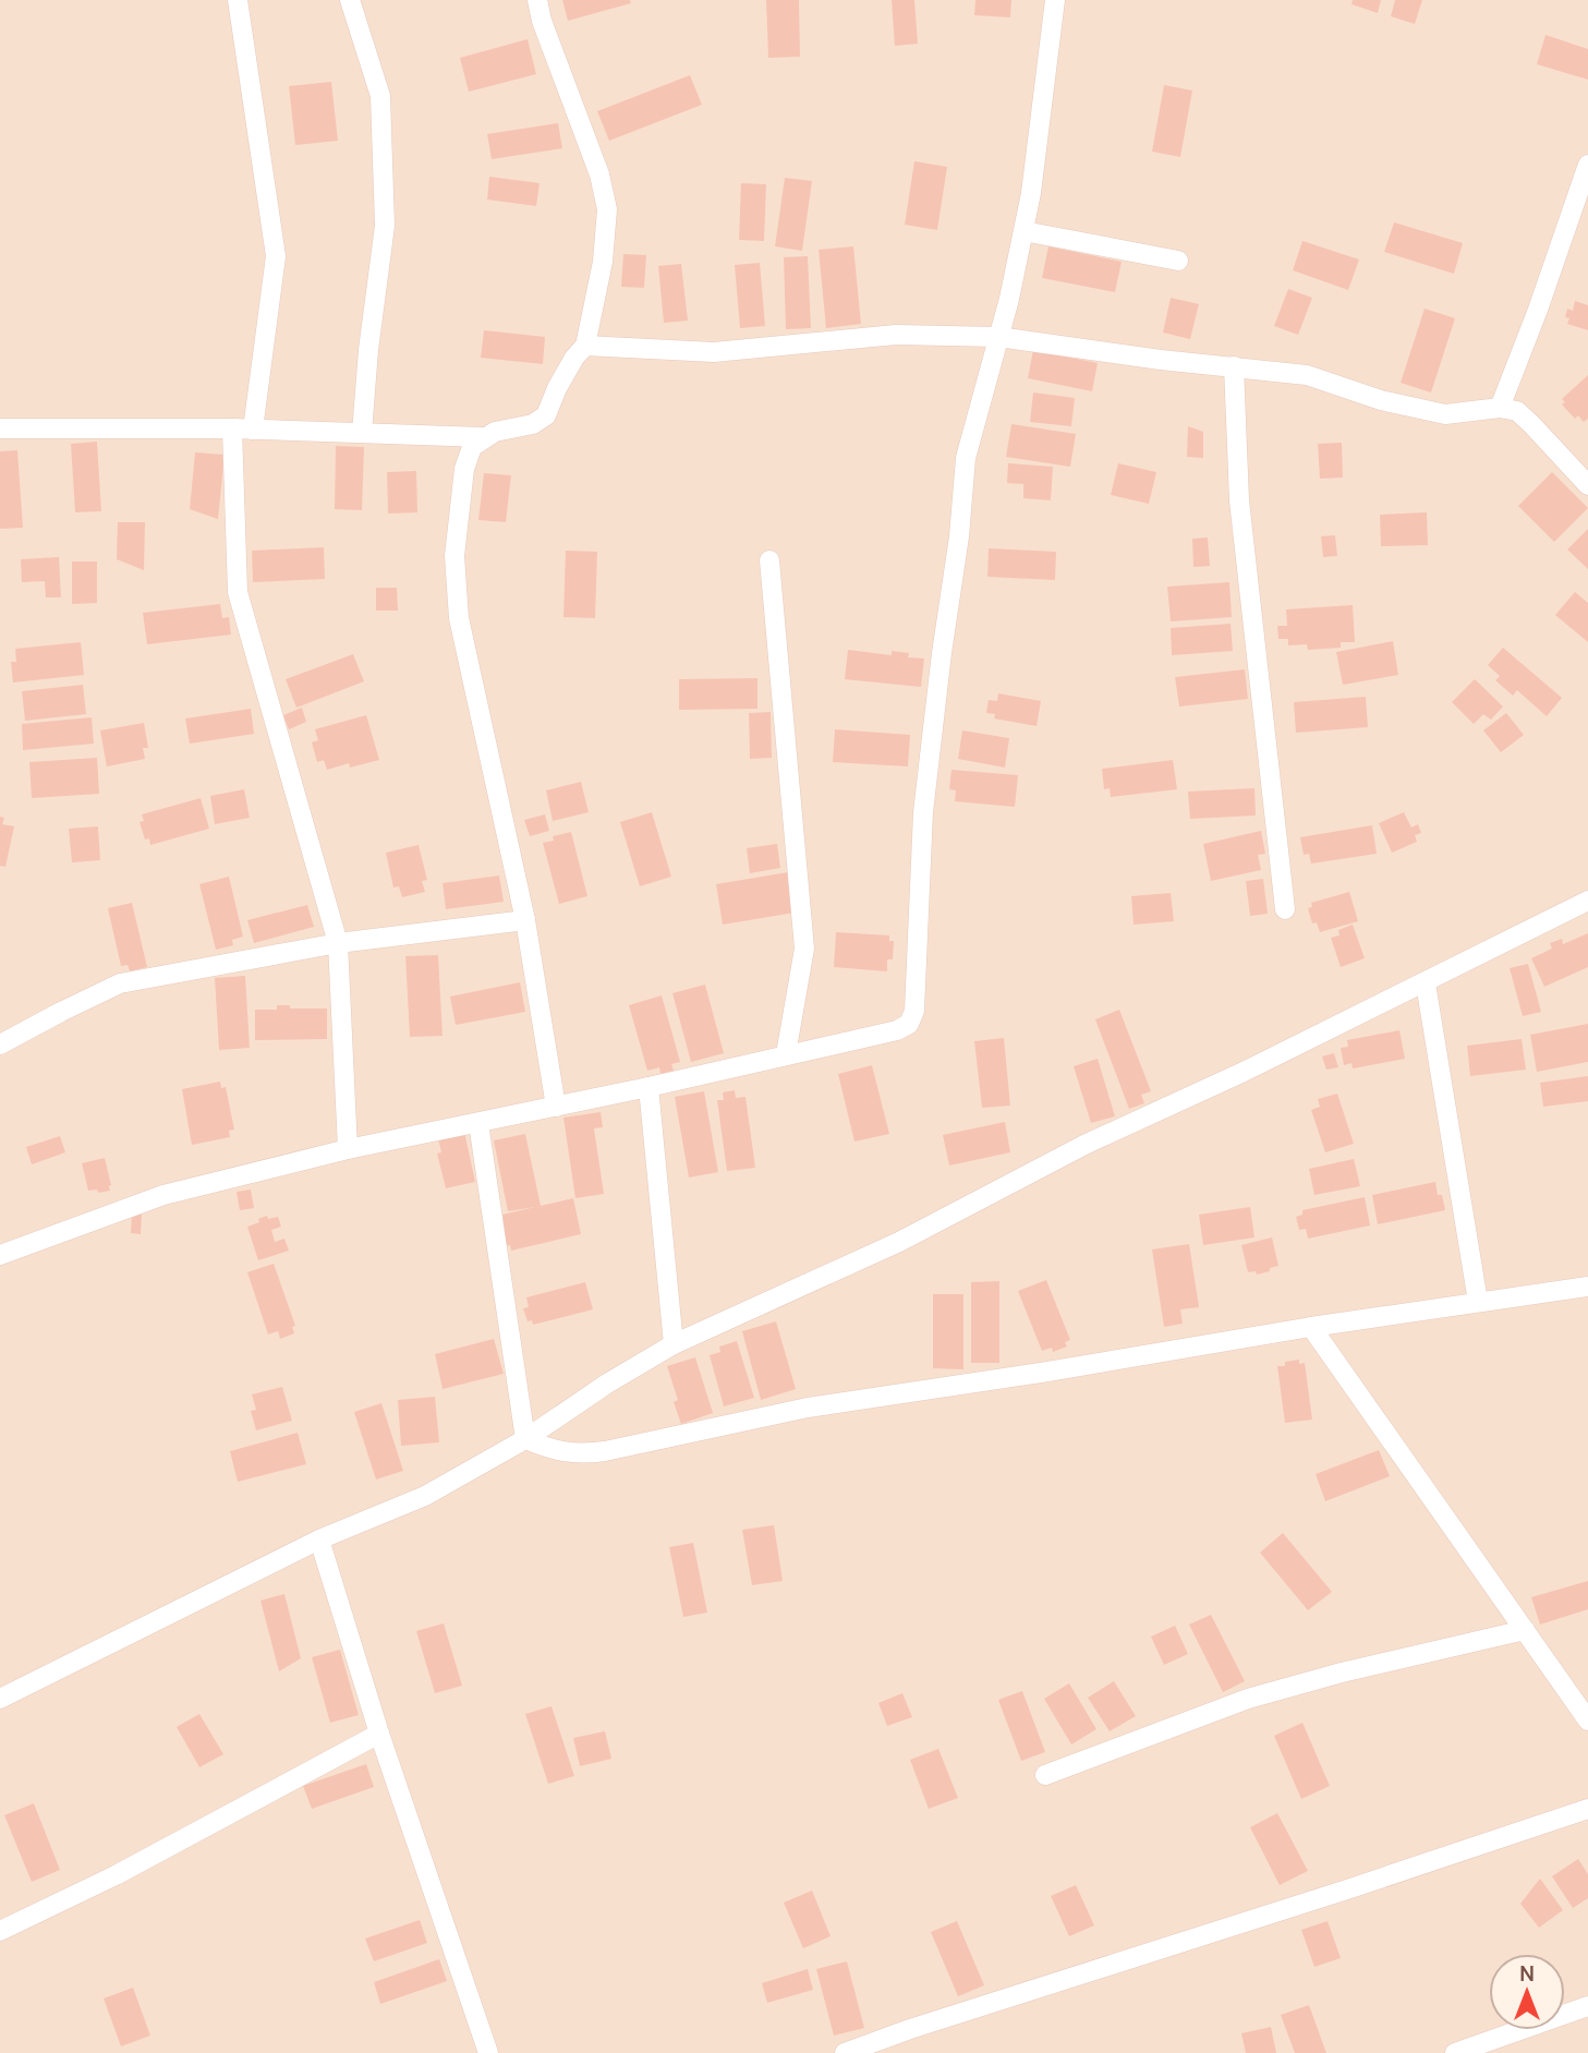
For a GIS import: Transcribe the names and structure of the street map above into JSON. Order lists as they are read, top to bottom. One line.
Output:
{"north":"top"}
